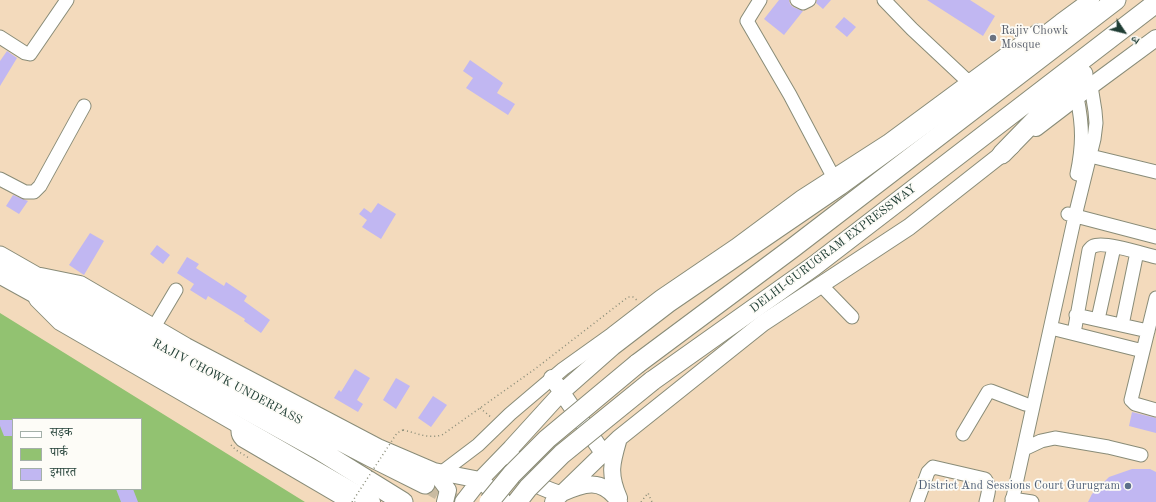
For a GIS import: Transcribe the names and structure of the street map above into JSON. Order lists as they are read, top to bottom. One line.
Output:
{"streets":{"highway":["DELHI-GURUGRAM EXPRESSWAY","RAJIV CHOWK UNDERPASS"]},"places":["Rajiv Chowk Mosque","District And Sessions Court Gurugram"],"legend":["सड़क","पार्क","इमारत"],"north":"bottom right"}
